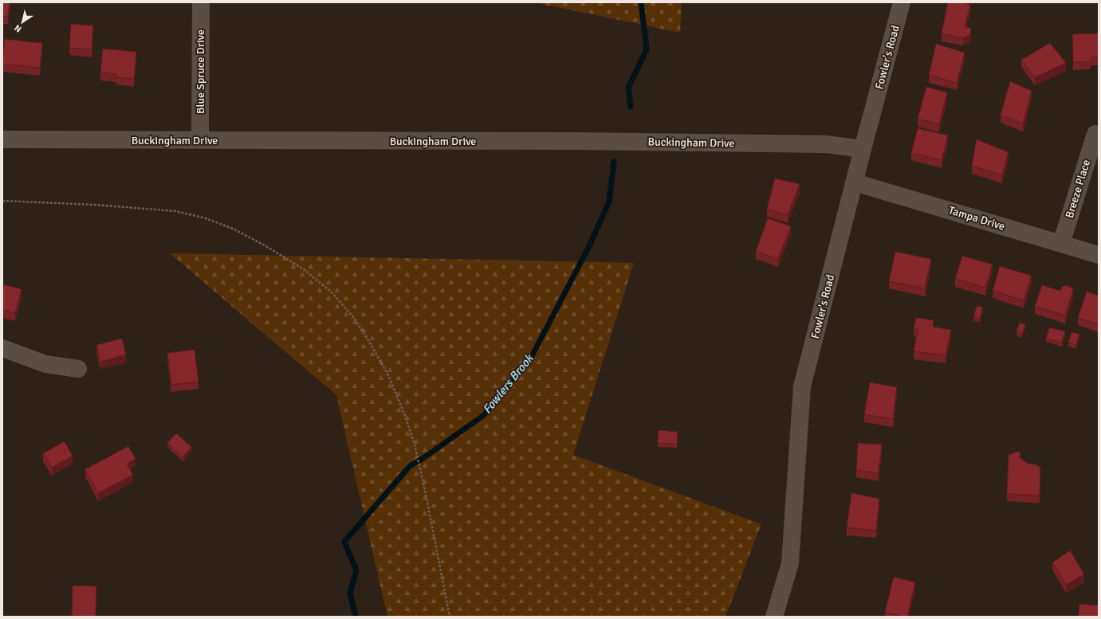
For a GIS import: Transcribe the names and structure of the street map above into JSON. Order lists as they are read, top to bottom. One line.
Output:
{"streets":{"street":["Fowler's Road","Blue Spruce Drive","Buckingham Drive","Breeze Place","Tampa Drive"]},"crossings":[["Fowler's Road","Buckingham Drive"],["Fowler's Road","Tampa Drive"],["Blue Spruce Drive","Buckingham Drive"],["Breeze Place","Tampa Drive"]],"water":["Fowlers Brook"],"north":"bottom left"}
